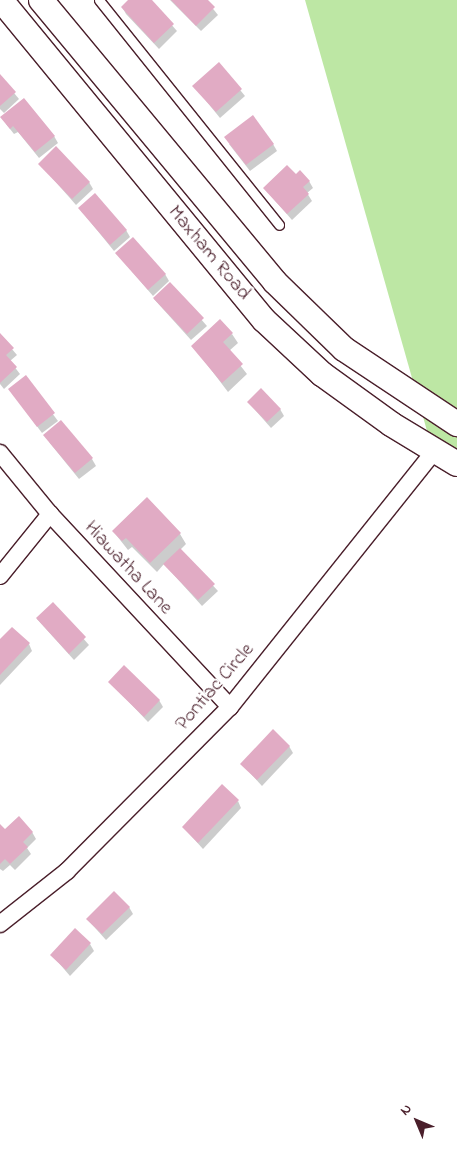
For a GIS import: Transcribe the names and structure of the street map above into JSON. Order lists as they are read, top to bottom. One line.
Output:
{"streets":{"main road":["Maxham Road"],"street":["Hiawatha Lane","Pontiac Circle"]},"crossings":[["Maxham Road","Pontiac Circle"],["Hiawatha Lane","Pontiac Circle"]],"north":"top left"}
